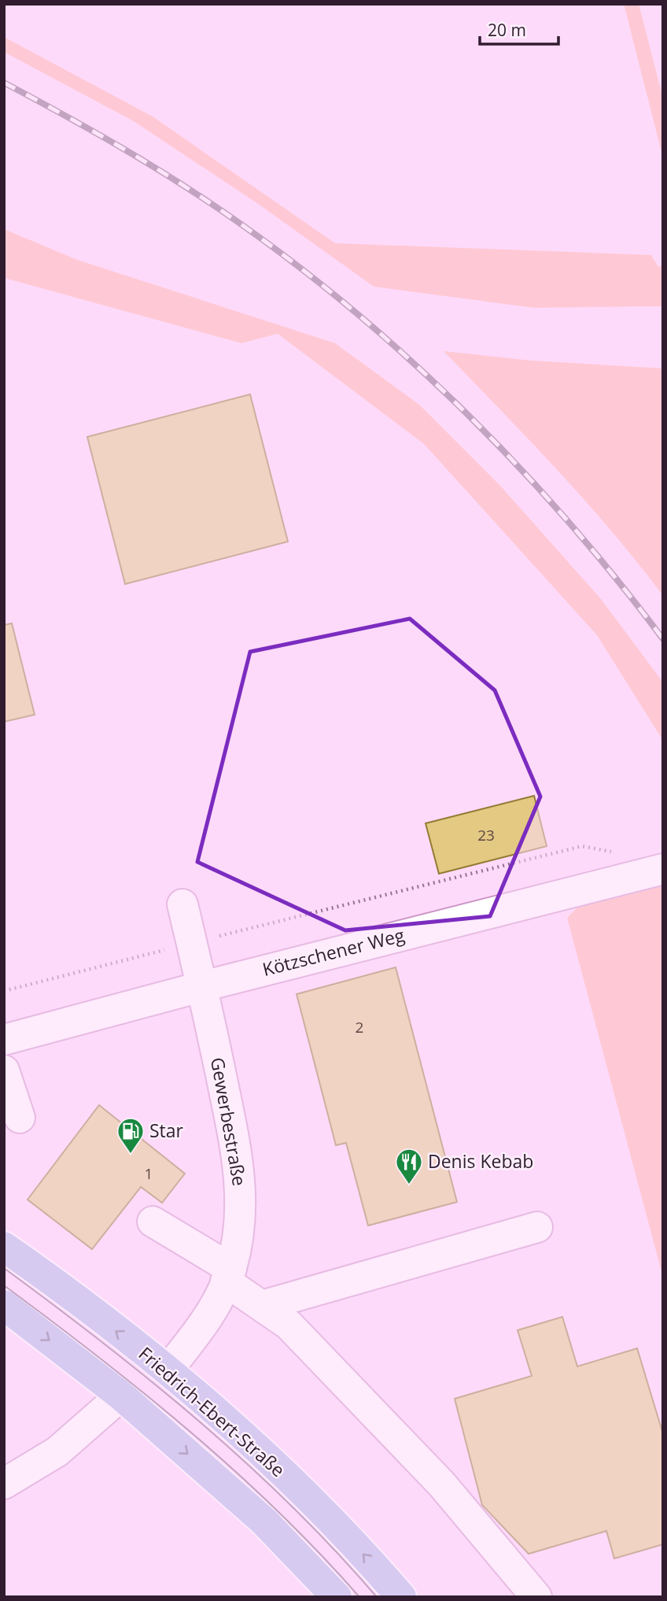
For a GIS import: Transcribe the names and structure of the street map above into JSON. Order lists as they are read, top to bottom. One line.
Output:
{"streets":{"main road":["Friedrich-Ebert-Straße"],"street":["Kötzschener Weg","Gewerbestraße"]},"crossings":[["Kötzschener Weg","Gewerbestraße"],["Gewerbestraße","Friedrich-Ebert-Straße"]],"places":{"fuel station":["Star"],"restaurant":["Denis Kebab"]},"house_numbers":["23","2","1"],"scale_bar":"20 m"}
